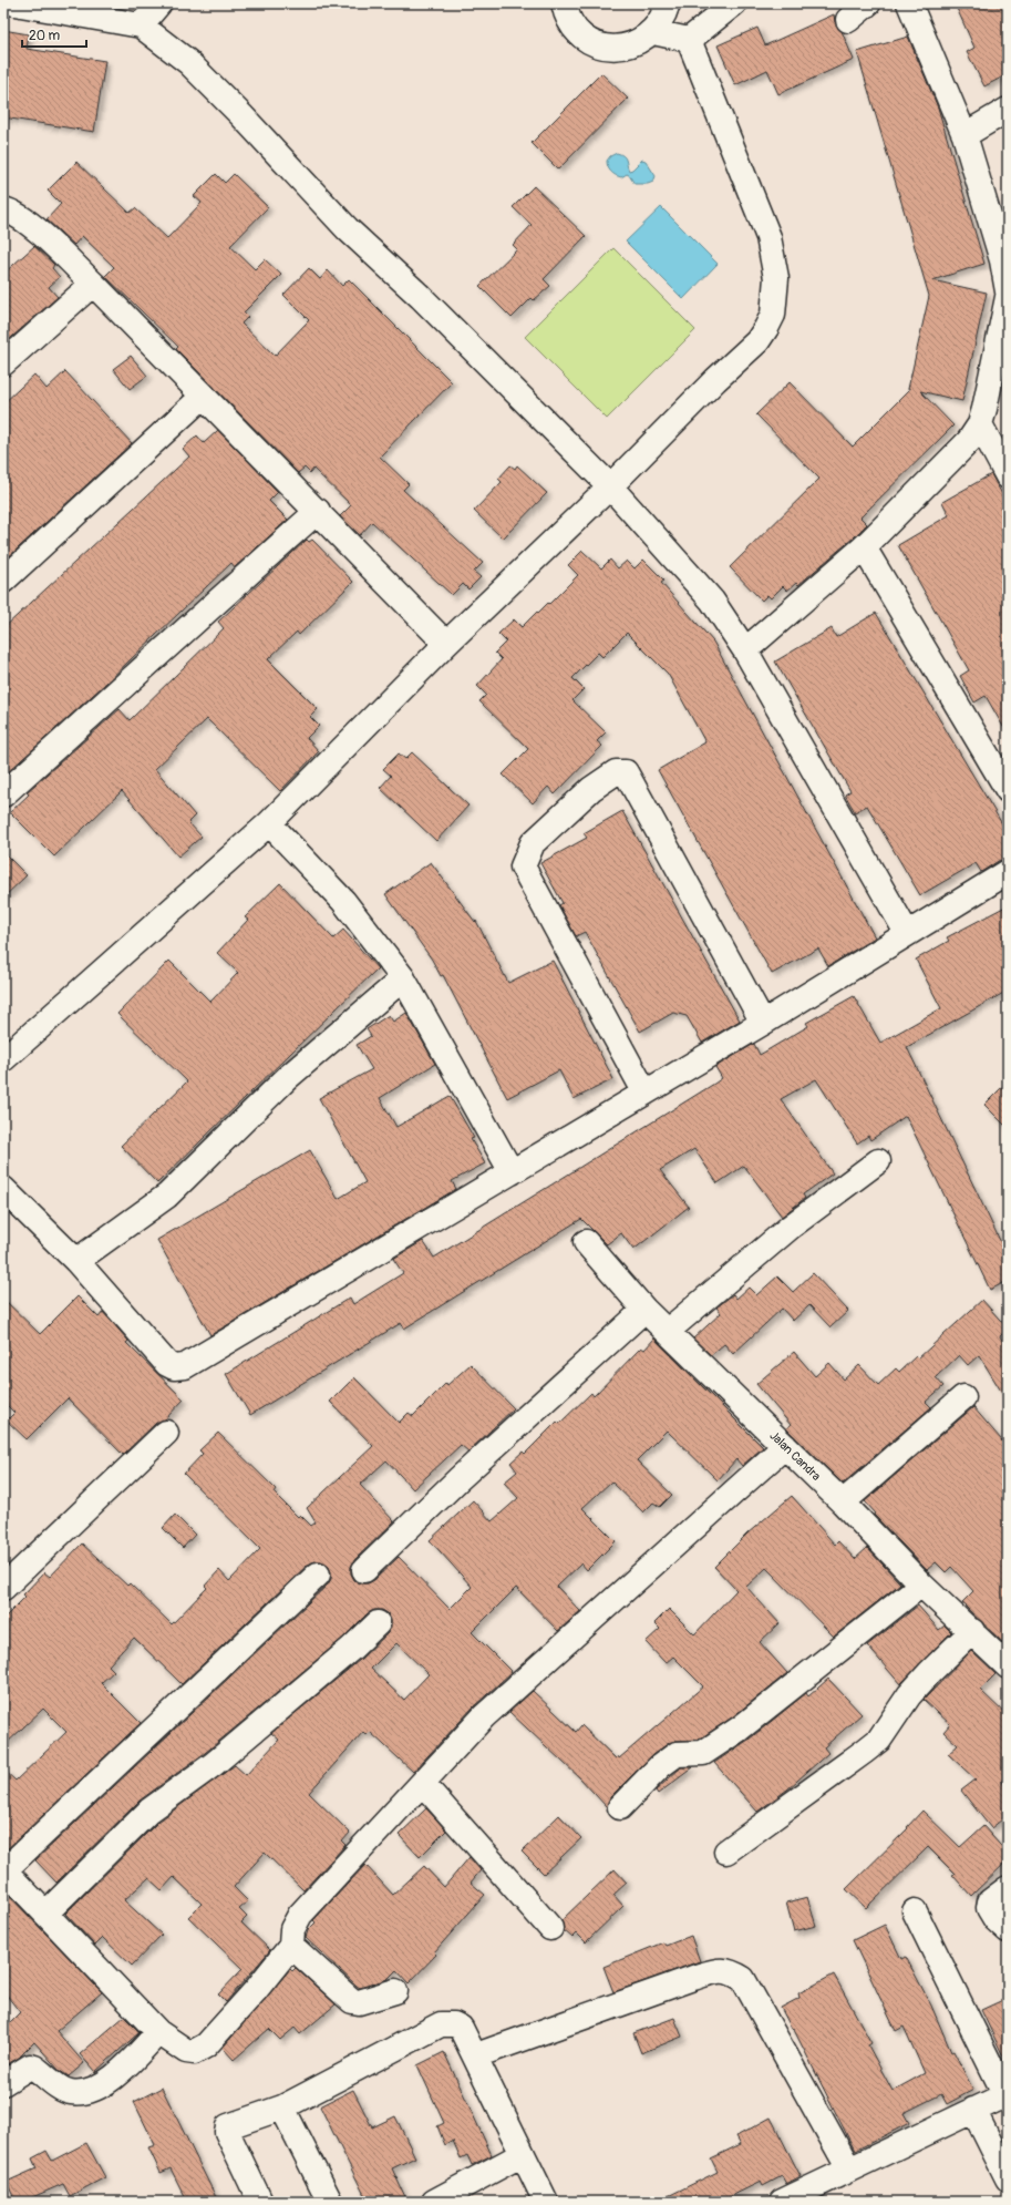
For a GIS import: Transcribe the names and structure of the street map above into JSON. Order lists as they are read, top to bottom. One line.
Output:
{"streets":{"street":["Jalan Candra"]},"scale_bar":"20 m"}
